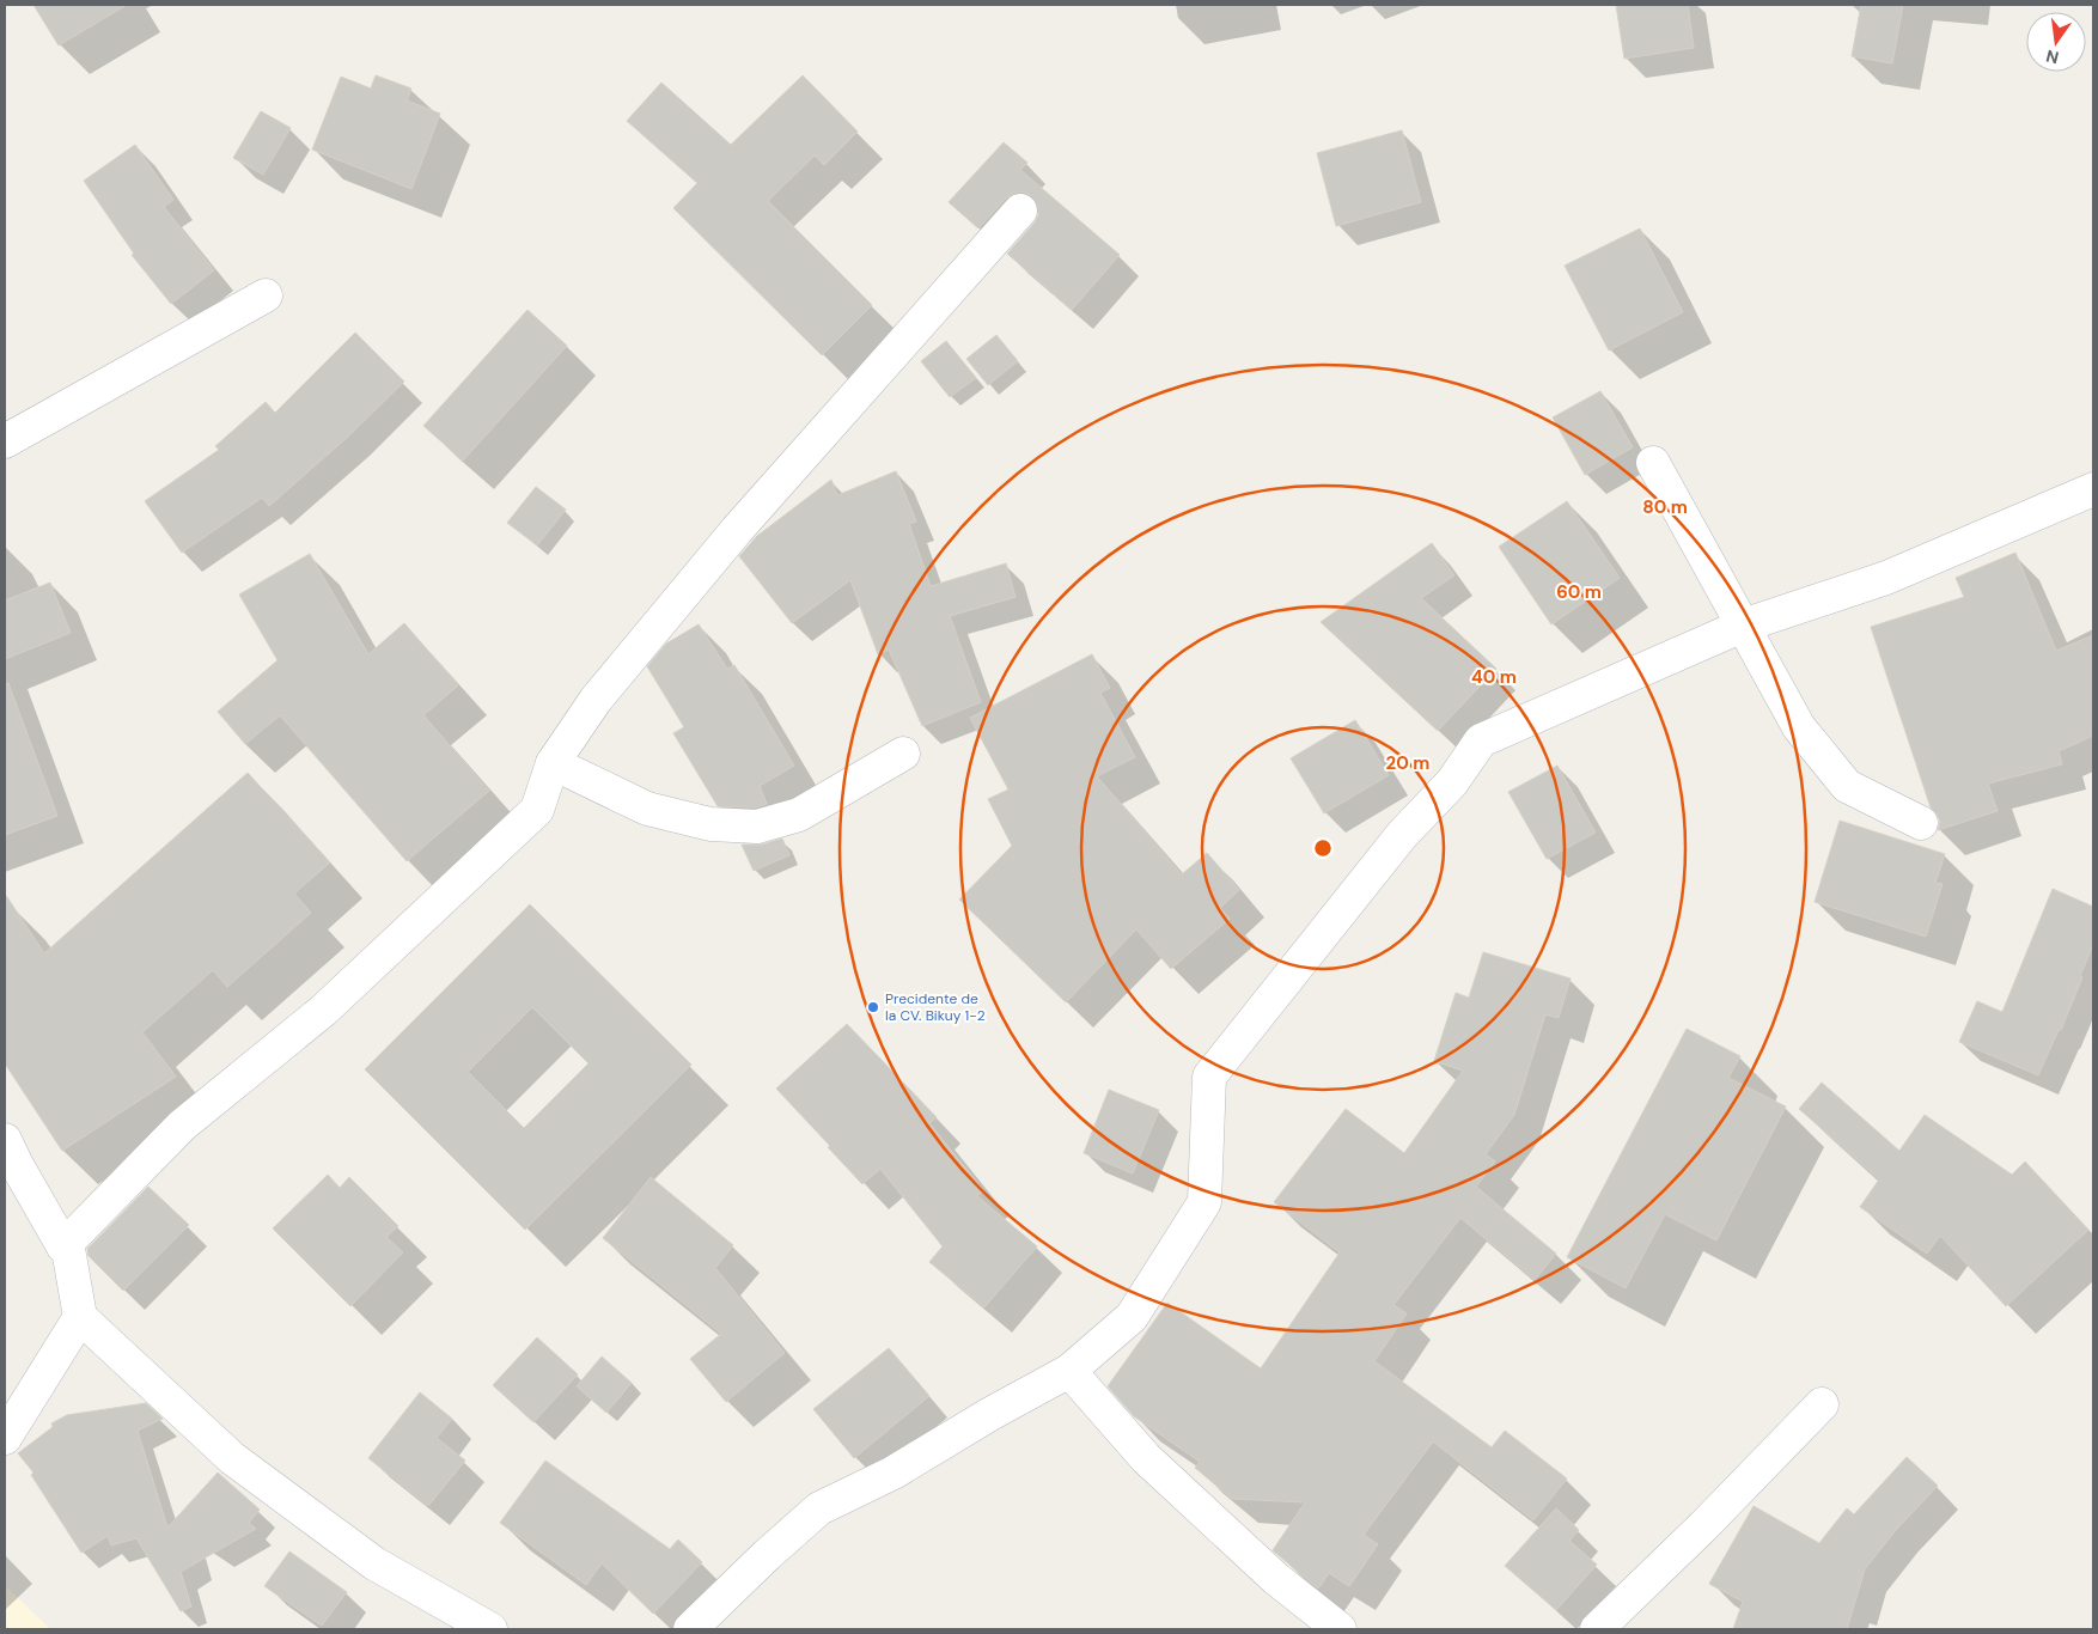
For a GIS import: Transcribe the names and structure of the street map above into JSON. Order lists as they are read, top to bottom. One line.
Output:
{"places":["Precidente de la CV. Bikuy 1-2"],"north":"bottom","rings":["80 m","60 m","40 m","20 m"]}
